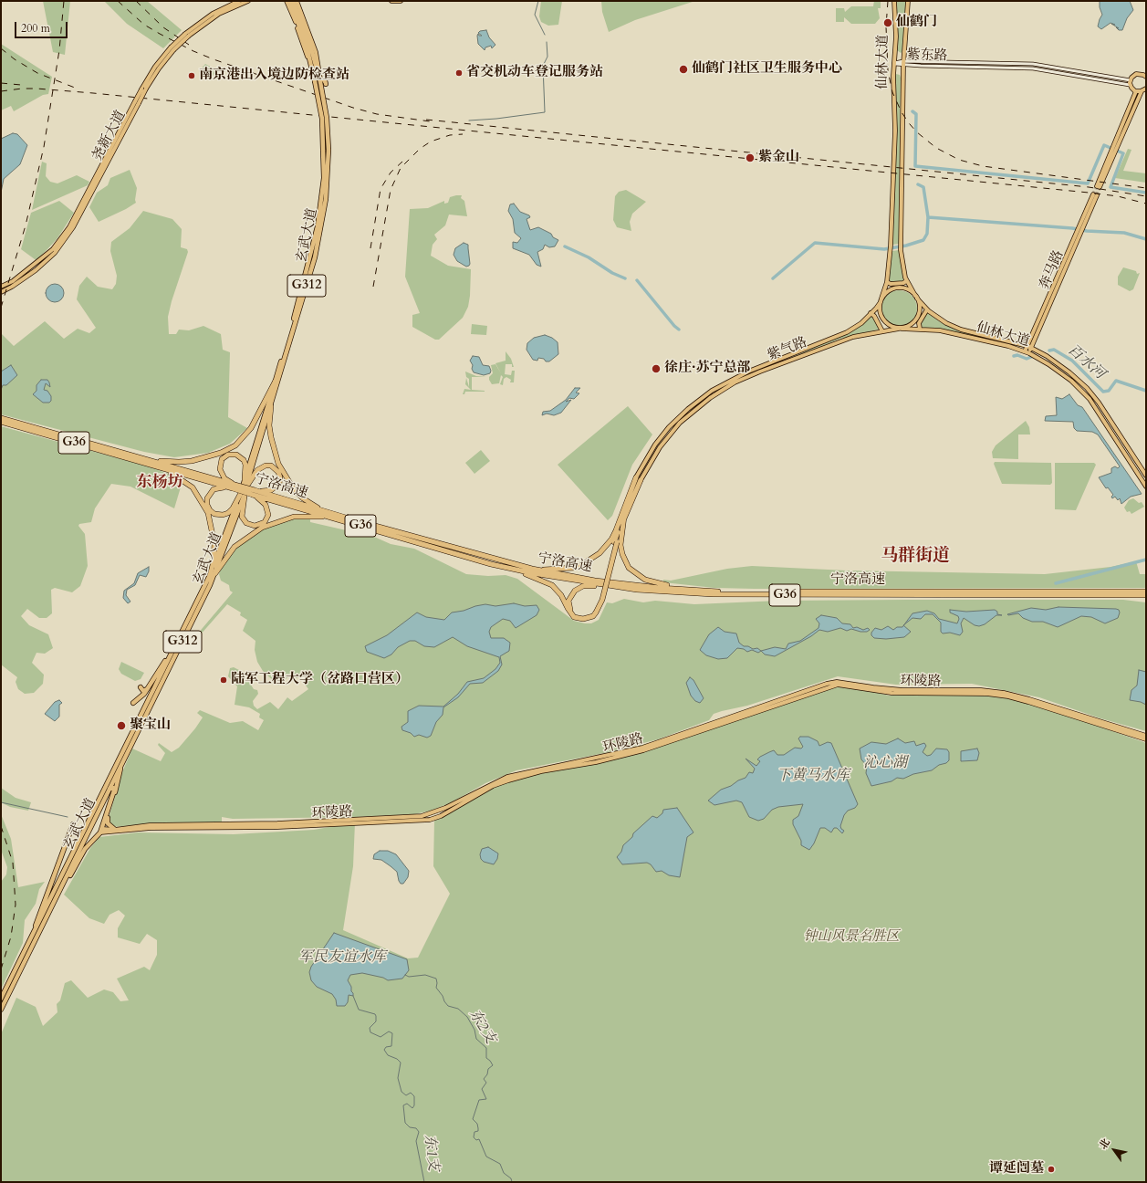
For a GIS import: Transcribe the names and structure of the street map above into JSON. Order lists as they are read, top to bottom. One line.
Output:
{"streets":{"highway":["玄武大道","G312","G36","宁洛高速"],"main road":["紫东路","仙林大道","尧新大道","奔马路","紫气路","环陵路"]},"crossings":[["紫东路","仙林大道"],["仙林大道","奔马路"],["仙林大道","紫气路"],["玄武大道","G312"],["玄武大道","宁洛高速"]],"districts":["东杨坊","马群街道"],"water":["百水河","沁心湖","下黄马水库","军民友谊水库","东2支","东1支"],"parks":["钟山风景名胜区"],"places":["仙鹤门","仙鹤门社区卫生服务中心","省交机动车登记服务站","南京港出入境边防检查站","紫金山","徐庄·苏宁总部","陆军工程大学（岔路口营区）","聚宝山","谭延闿墓"],"scale_bar":"200 m","north":"top left"}
